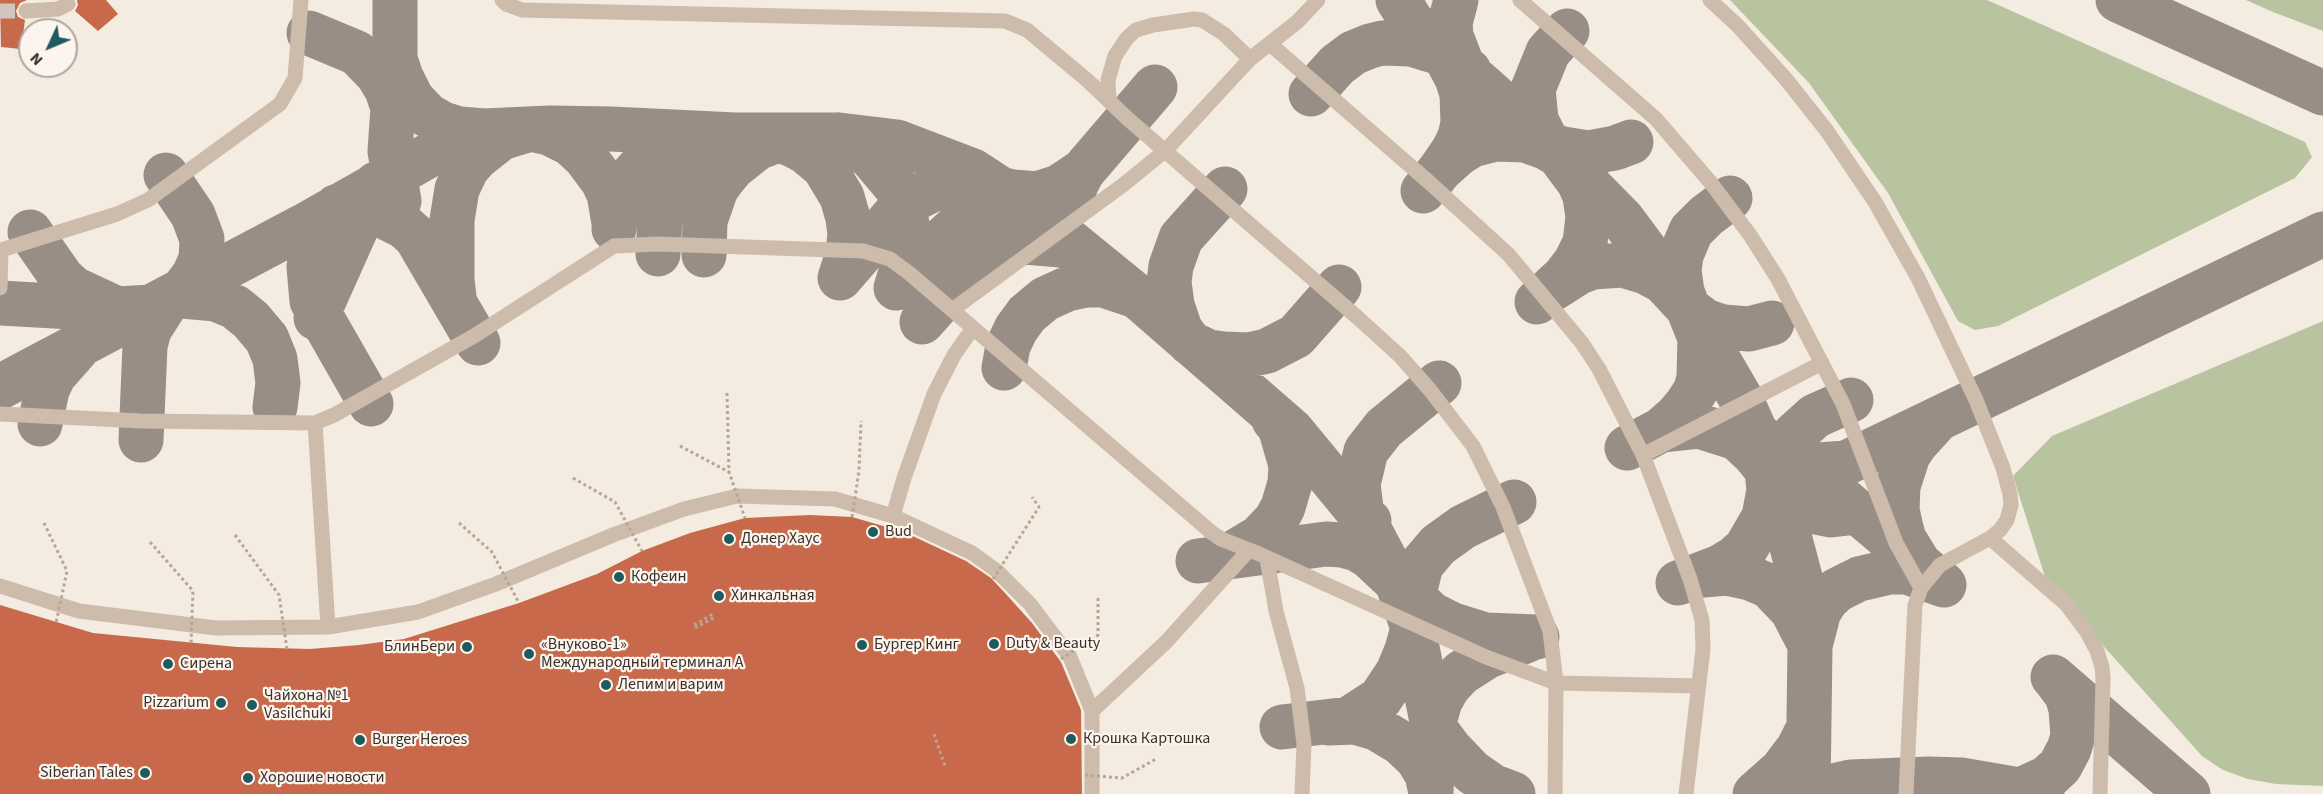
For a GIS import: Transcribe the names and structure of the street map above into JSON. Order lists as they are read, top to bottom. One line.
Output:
{"places":["Bud","Донер Хаус","Кофеин","Хинкальная","Duty & Beauty","Бургер Кинг","БлинБери","«Внуково-1» Международный терминал А","Сирена","Лепим и варим","Pizzarium","Чайхона №1 Vasilchuki","Крошка Картошка","Burger Heroes","Siberian Tales","Хорошие новости"],"north":"bottom left"}
